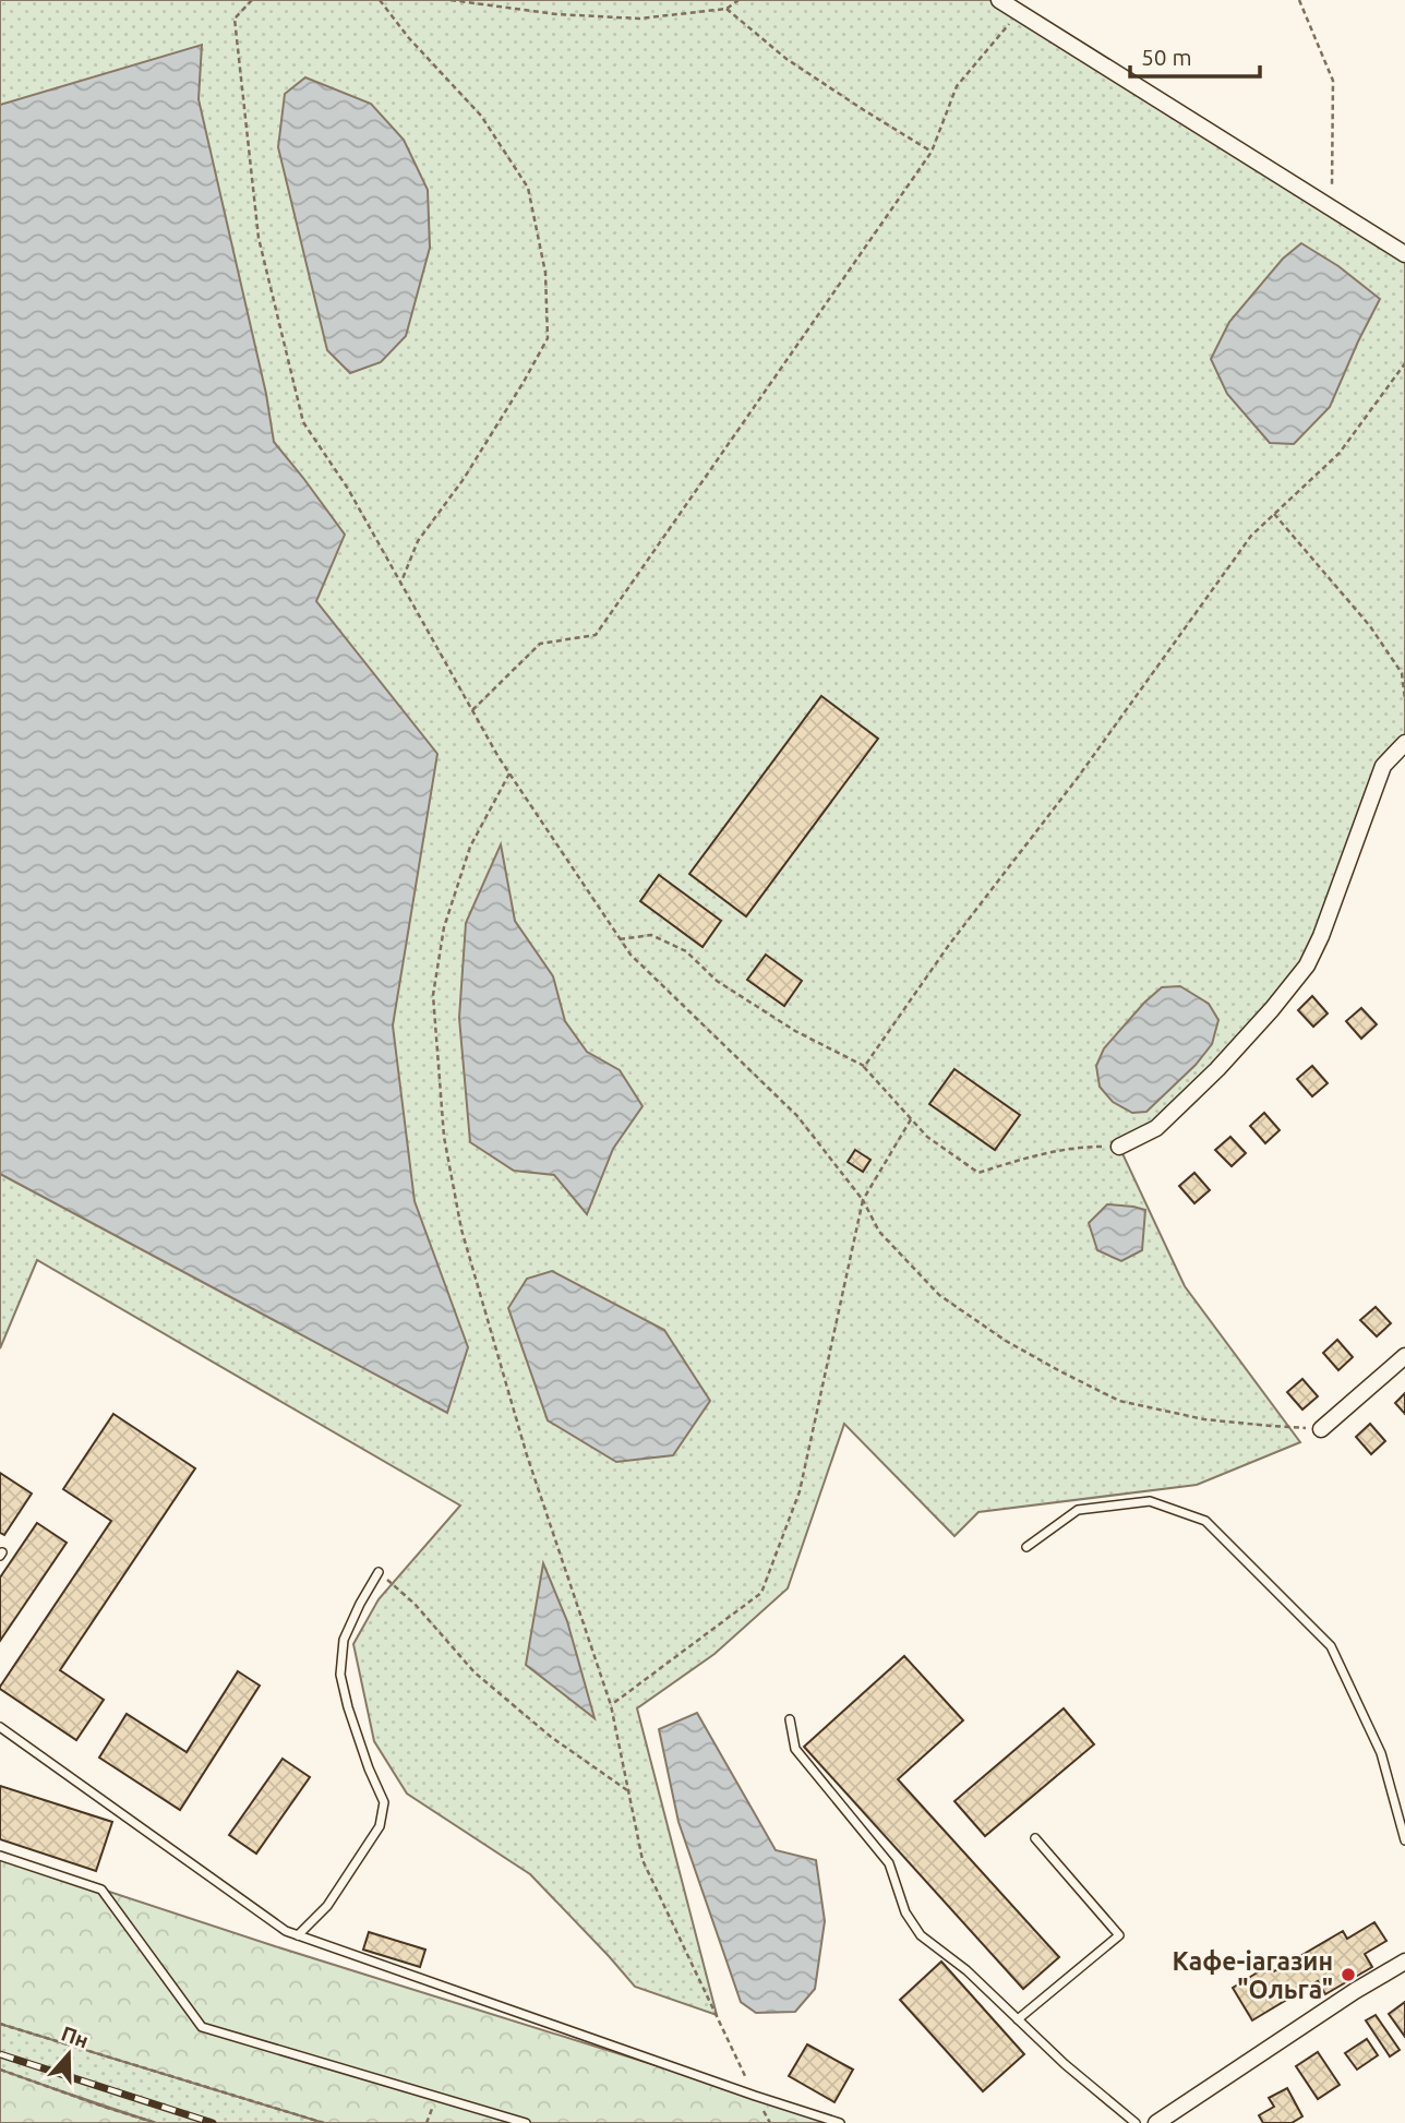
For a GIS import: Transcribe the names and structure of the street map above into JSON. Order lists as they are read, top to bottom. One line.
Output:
{"places":["Кафе-іагазин \"Ольга\""],"scale_bar":"50 m","north":"top"}
